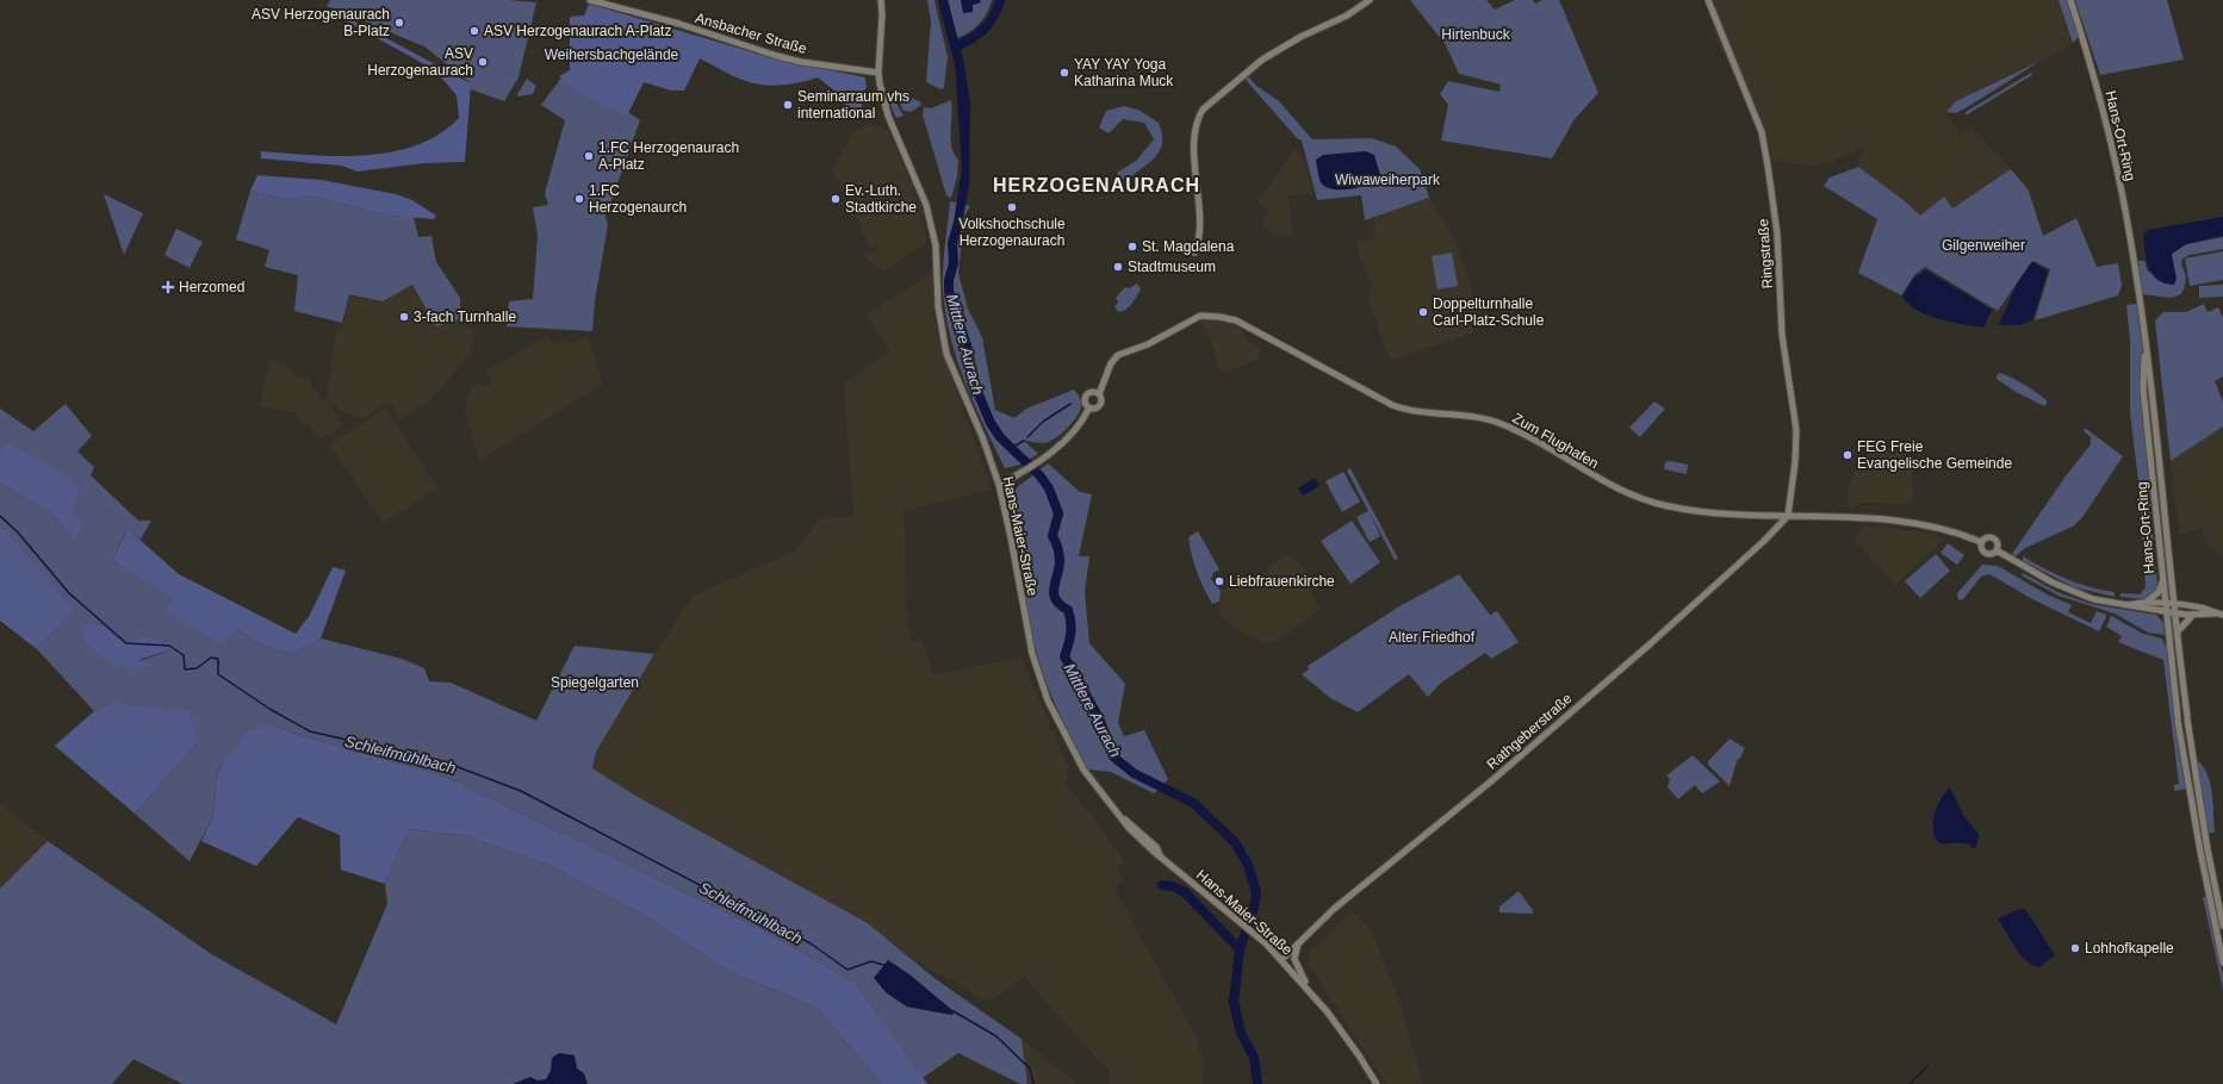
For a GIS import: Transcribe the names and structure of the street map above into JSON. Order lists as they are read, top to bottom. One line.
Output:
{"streets":{"street":["Ansbacher Straße","Hans-Ort-Ring","Ringstraße","Zum Flughafen","Hans-Maier-Straße","Rathgeberstraße"]},"crossings":[["Ansbacher Straße","Hans-Maier-Straße"],["Ringstraße","Zum Flughafen"],["Ringstraße","Rathgeberstraße"],["Zum Flughafen","Rathgeberstraße"],["Hans-Maier-Straße","Rathgeberstraße"]],"districts":["HERZOGENAURACH"],"water":["Mittlere Aurach","Schleifmühlbach"],"parks":["Hirtenbuck","Weihersbachgelände","Wiwaweiherpark","Gilgenweiher","Alter Friedhof","Spiegelgarten"],"places":{"other":["ASV Herzogenaurach B-Platz","ASV Herzogenaurach A-Platz","ASV Herzogenaurach","YAY YAY Yoga Katharina Muck","Seminarraum vhs international","1.FC Herzogenaurach A-Platz","1.FC Herzogenaurch","Ev.-Luth. Stadtkirche","Volkshochschule Herzogenaurach","St. Magdalena","Stadtmuseum","Doppelturnhalle Carl-Platz-Schule","3-fach Turnhalle","FEG Freie Evangelische Gemeinde","Liebfrauenkirche","Lohhofkapelle"],"health":["Herzomed"]}}
